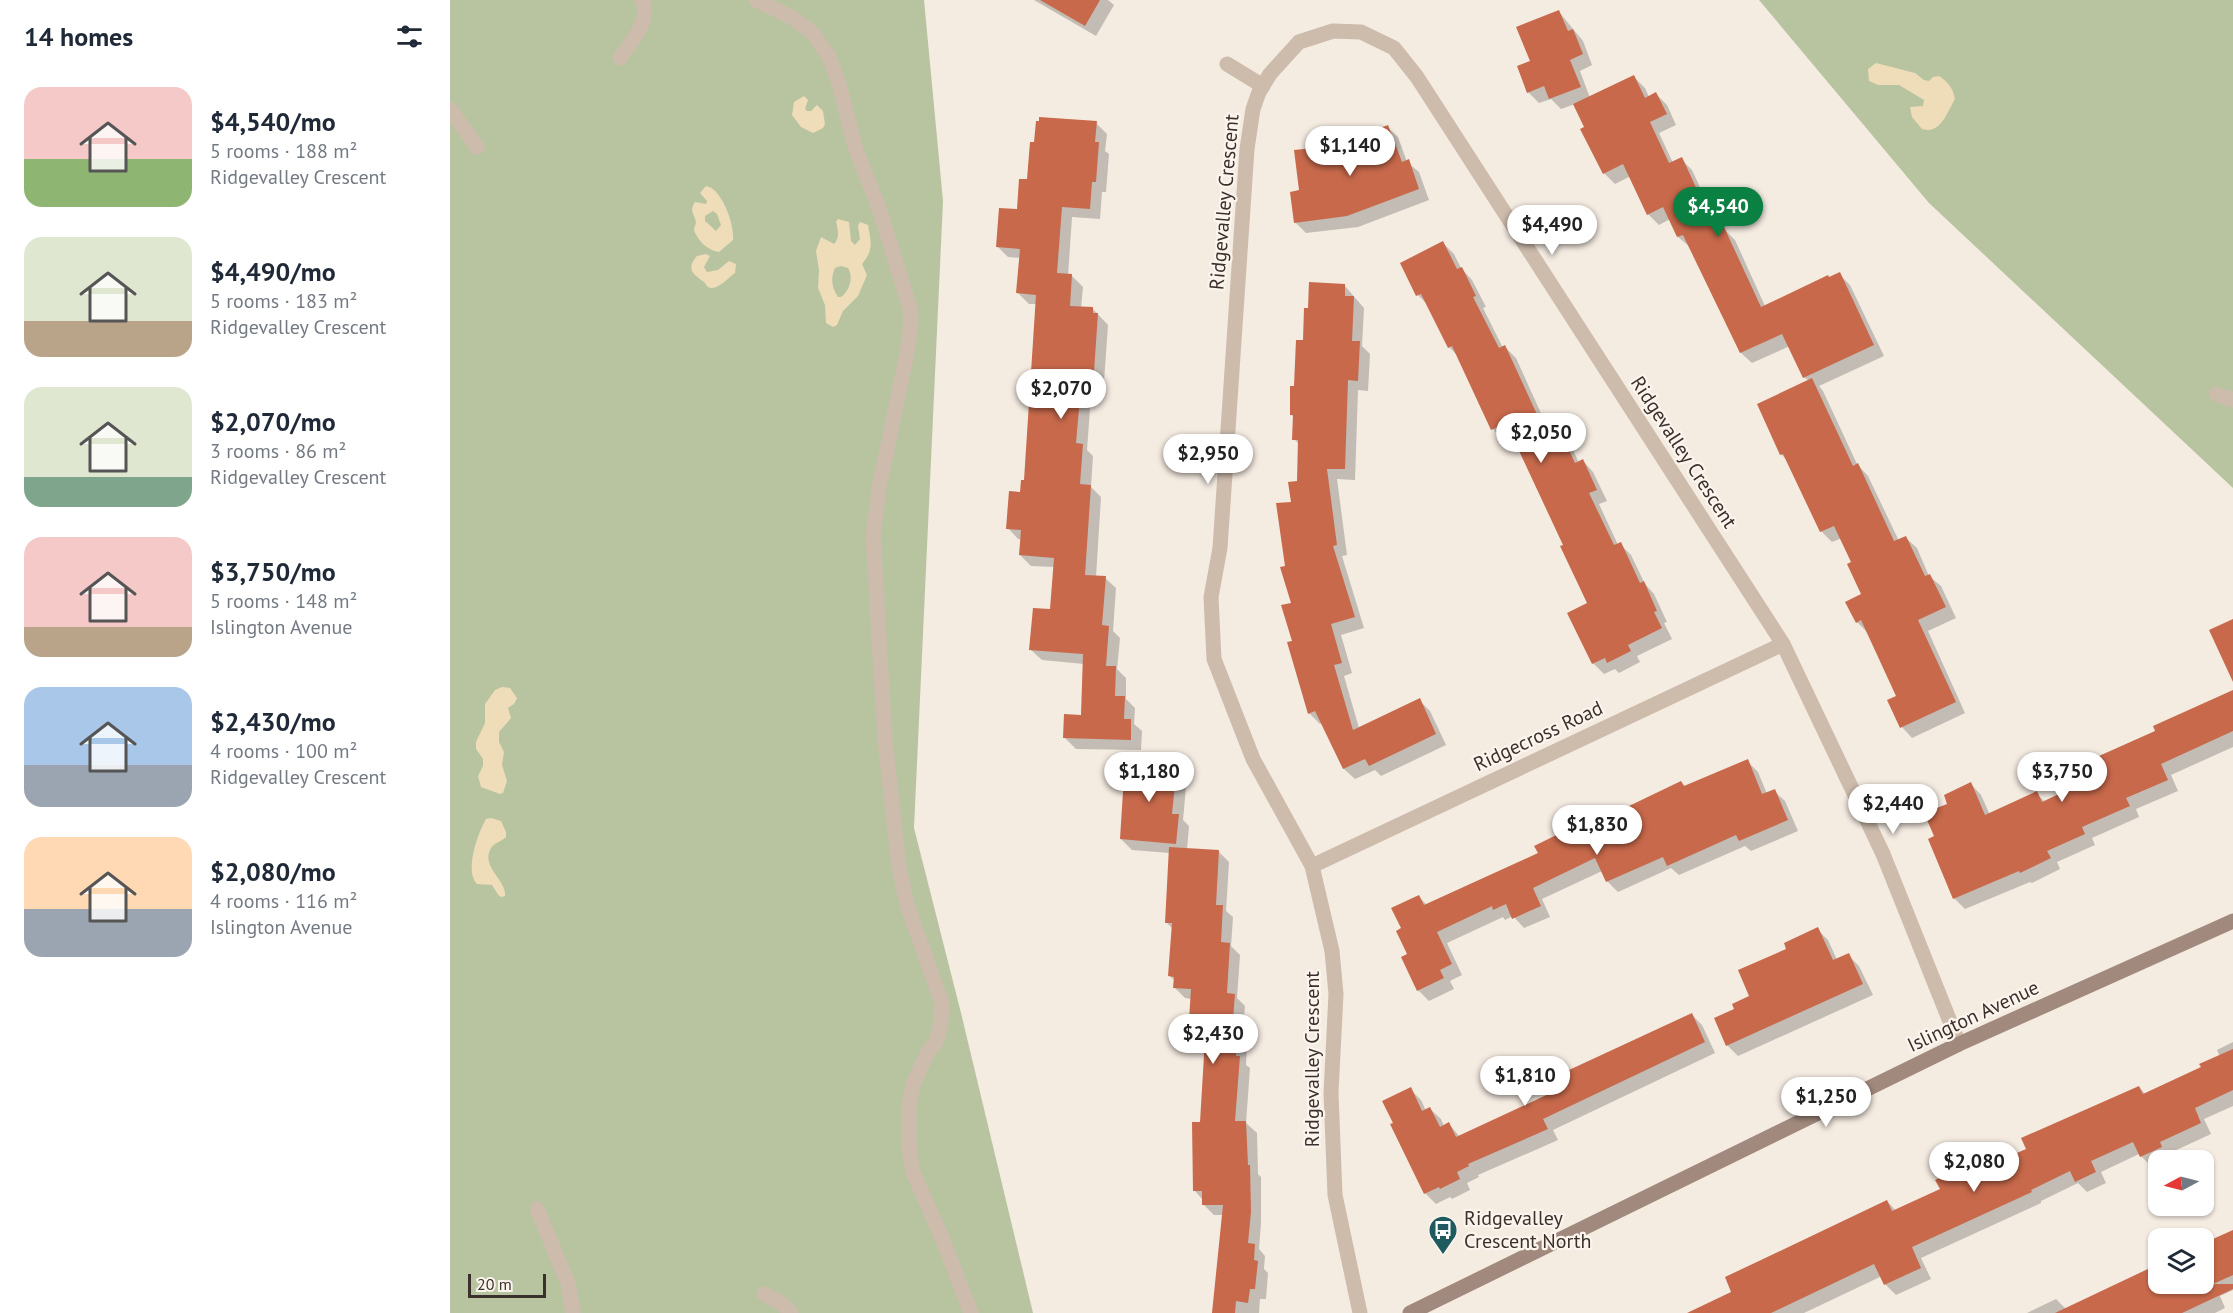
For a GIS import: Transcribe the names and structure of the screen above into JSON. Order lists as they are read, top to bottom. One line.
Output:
{"streets":{"main road":["Islington Avenue"],"street":["Ridgevalley Crescent","Ridgecross Road"]},"crossings":[["Ridgevalley Crescent","Ridgecross Road"],["Ridgevalley Crescent","Islington Avenue"]],"places":{"bus stop":["Ridgevalley Crescent North"]},"scale_bar":"20 m","north":"left","page":{"heading":"14 homes","list":[{"name":"$4,540/mo","note":"5 rooms · 188 m² · Ridgevalley Crescent"},{"name":"$4,490/mo","note":"5 rooms · 183 m² · Ridgevalley Crescent"},{"name":"$2,070/mo","note":"3 rooms · 86 m² · Ridgevalley Crescent"},{"name":"$3,750/mo","note":"5 rooms · 148 m² · Islington Avenue"},{"name":"$2,430/mo","note":"4 rooms · 100 m² · Ridgevalley Crescent"},{"name":"$2,080/mo","note":"4 rooms · 116 m² · Islington Avenue"}],"price":["$1,140","$4,540","$4,490","$2,070","$2,050","$2,950","$1,180","$3,750","$2,440","$1,830","$2,430","$1,810","$1,250","$2,080"],"scale":"20 m"}}
